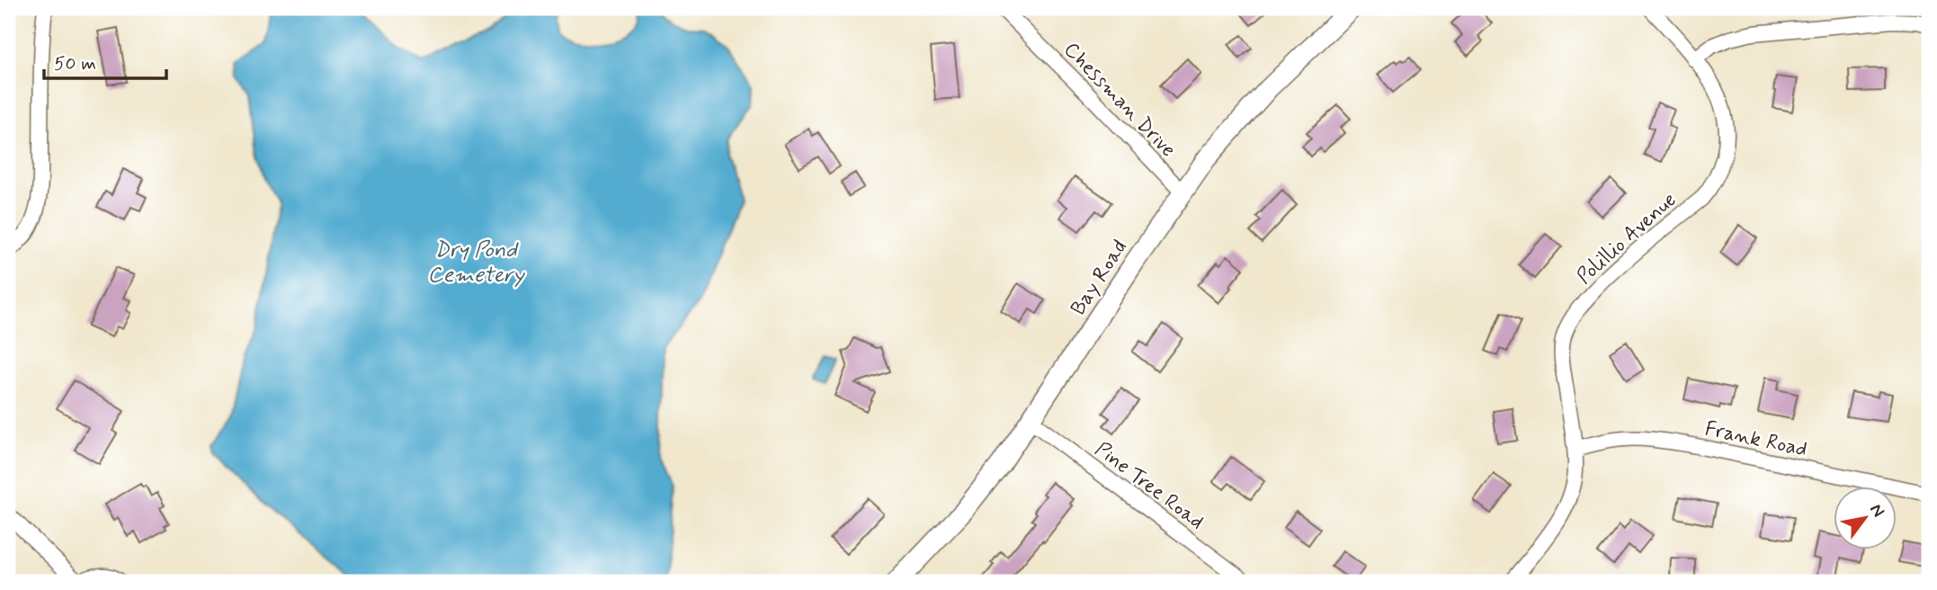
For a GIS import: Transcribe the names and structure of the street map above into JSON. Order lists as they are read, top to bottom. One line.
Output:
{"streets":{"main road":["Bay Road"],"street":["Chessman Drive","Polillio Avenue","Frank Road","Pine Tree Road"]},"crossings":[["Chessman Drive","Bay Road"],["Polillio Avenue","Frank Road"],["Bay Road","Pine Tree Road"]],"water":["Dry Pond Cemetery"],"scale_bar":"50 m","north":"top right"}
